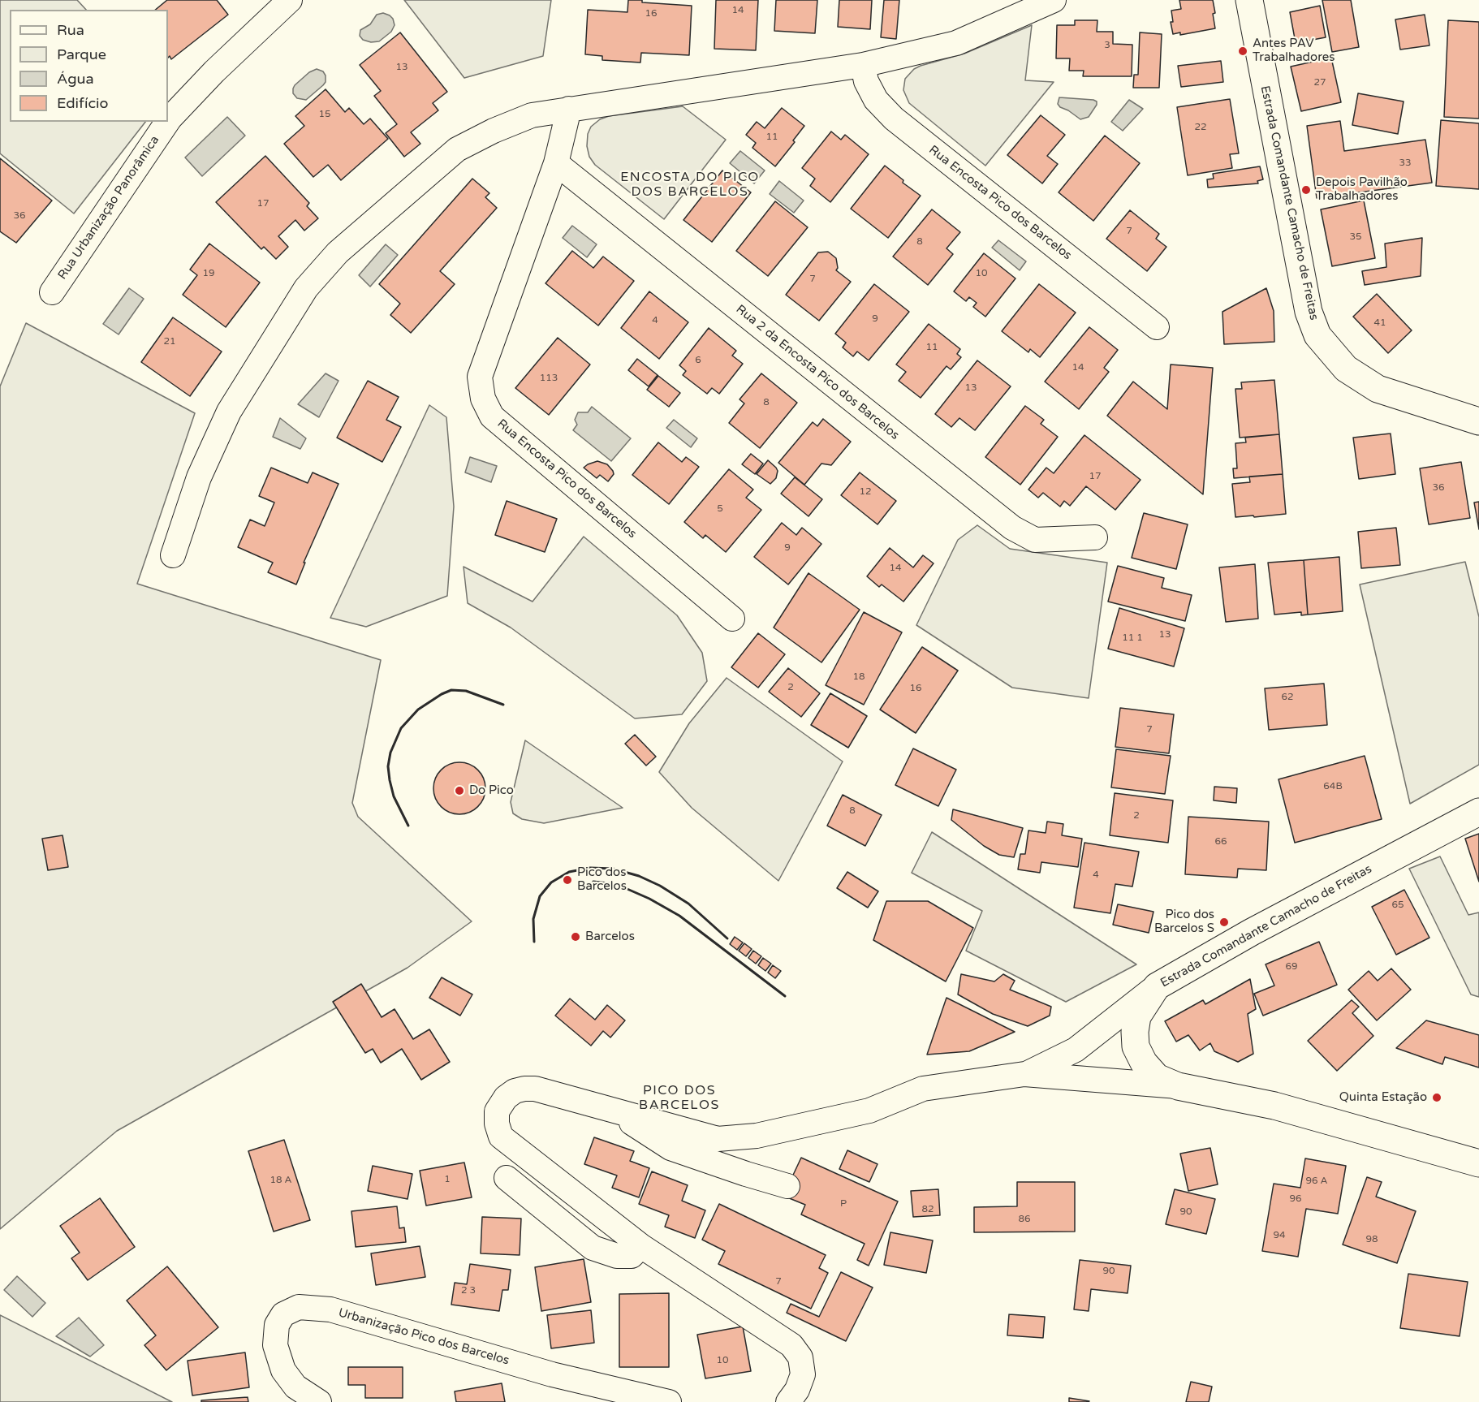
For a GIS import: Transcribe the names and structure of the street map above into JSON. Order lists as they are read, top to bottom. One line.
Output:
{"streets":{"main road":["Estrada Comandante Camacho de Freitas"],"street":["Rua Encosta Pico dos Barcelos","Rua Urbanização Panorâmica","Rua 2 da Encosta Pico dos Barcelos","Urbanização Pico dos Barcelos"]},"crossings":[["Rua Encosta Pico dos Barcelos","Rua 2 da Encosta Pico dos Barcelos"]],"districts":["ENCOSTA DO PICO DOS BARCELOS","PICO DOS BARCELOS"],"places":["Antes PAV Trabalhadores","Depois Pavilhão Trabalhadores","Do Pico","Pico dos Barcelos","Pico dos Barcelos S","Barcelos","Quinta Estação"],"house_numbers":["14","16","3","13","27","15","22","11","33","17","36","7","35","8","19","10","7","9","4","41","21","11","6","14","113","13","8","17","36","12","5","9","14","13","11 1","18","2","16","62","7","64B","8","2","66","4","65","69","1","18 A","96 A","96","P","82","90","86","94","98","90","7","2 3","10"],"legend":["Rua","Parque","Água","Edifício"]}
